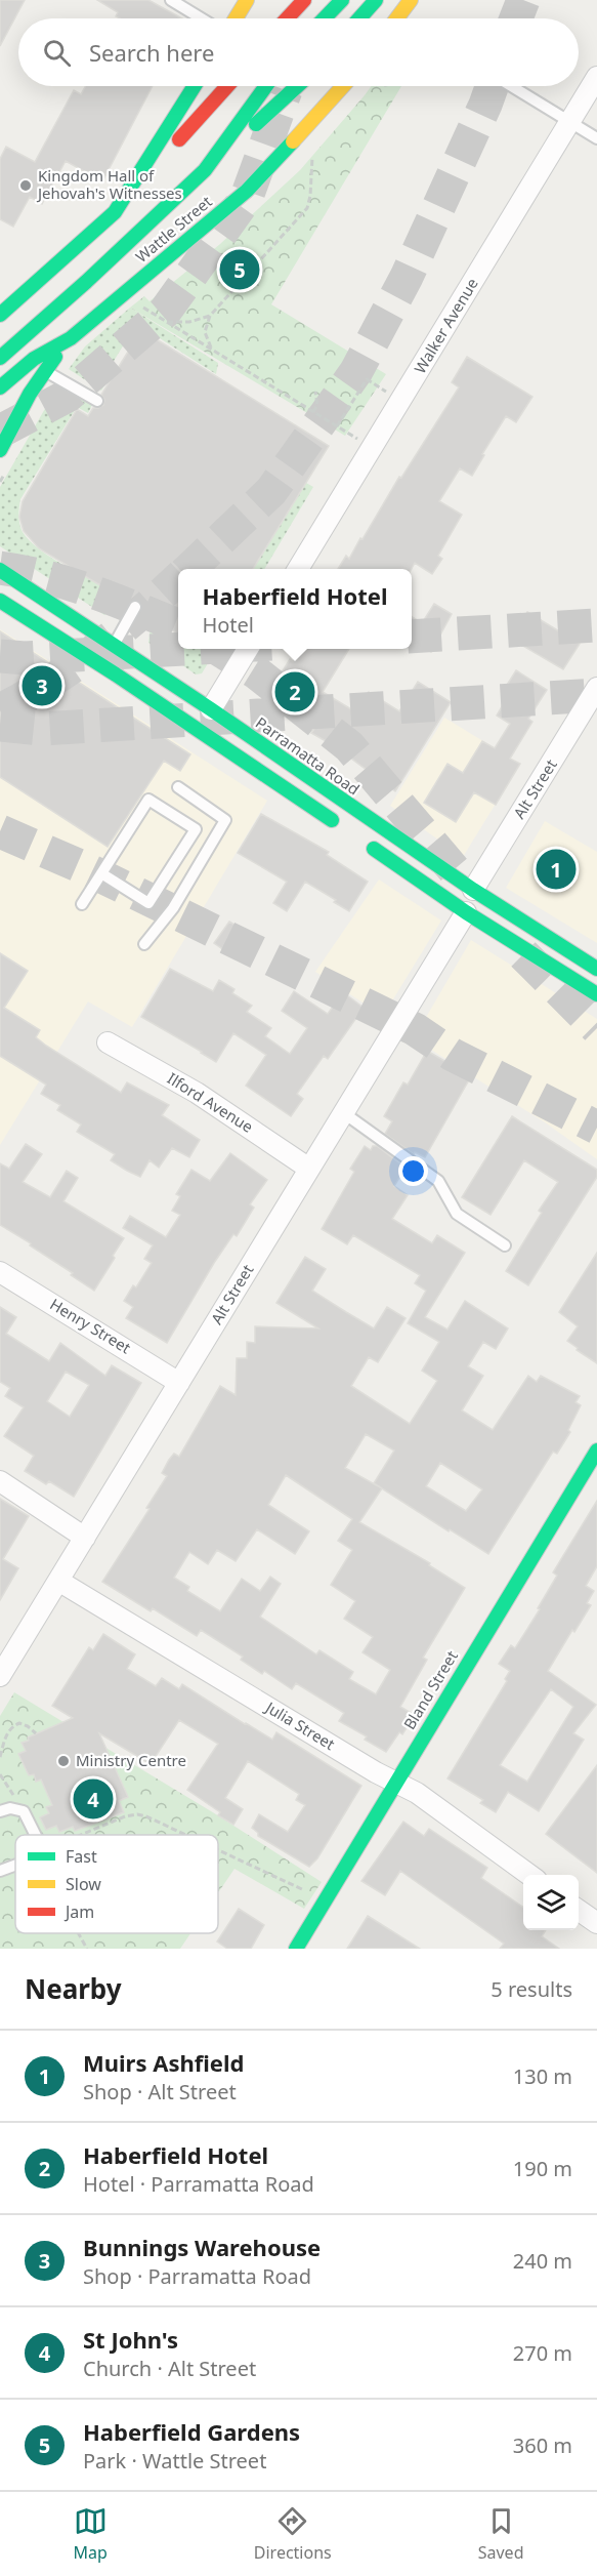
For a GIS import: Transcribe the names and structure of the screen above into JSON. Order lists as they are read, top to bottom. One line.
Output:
{"streets":{"main road":["Wattle Street","Parramatta Road","Bland Street"],"street":["Walker Avenue","Alt Street","Ilford Avenue","Henry Street","Julia Street"]},"crossings":[["Parramatta Road","Alt Street"],["Alt Street","Ilford Avenue"],["Alt Street","Henry Street"],["Alt Street","Julia Street"],["Bland Street","Julia Street"]],"places":["Kingdom Hall of Jehovah's Witnesses","Ministry Centre"],"legend":["Fast","Slow","Jam"],"page":{"search":"Search here","pins":["5","3","2","1","4"],"popup":["Haberfield Hotel","Hotel"],"heading":["Nearby","5 results"],"list":[{"mark":"1","name":"Muirs Ashfield","note":"Shop · Alt Street","value":"130 m"},{"mark":"2","name":"Haberfield Hotel","note":"Hotel · Parramatta Road","value":"190 m"},{"mark":"3","name":"Bunnings Warehouse","note":"Shop · Parramatta Road","value":"240 m"},{"mark":"4","name":"St John's","note":"Church · Alt Street","value":"270 m"},{"mark":"5","name":"Haberfield Gardens","note":"Park · Wattle Street","value":"360 m"}],"nav":["Map","Directions","Saved"]}}
